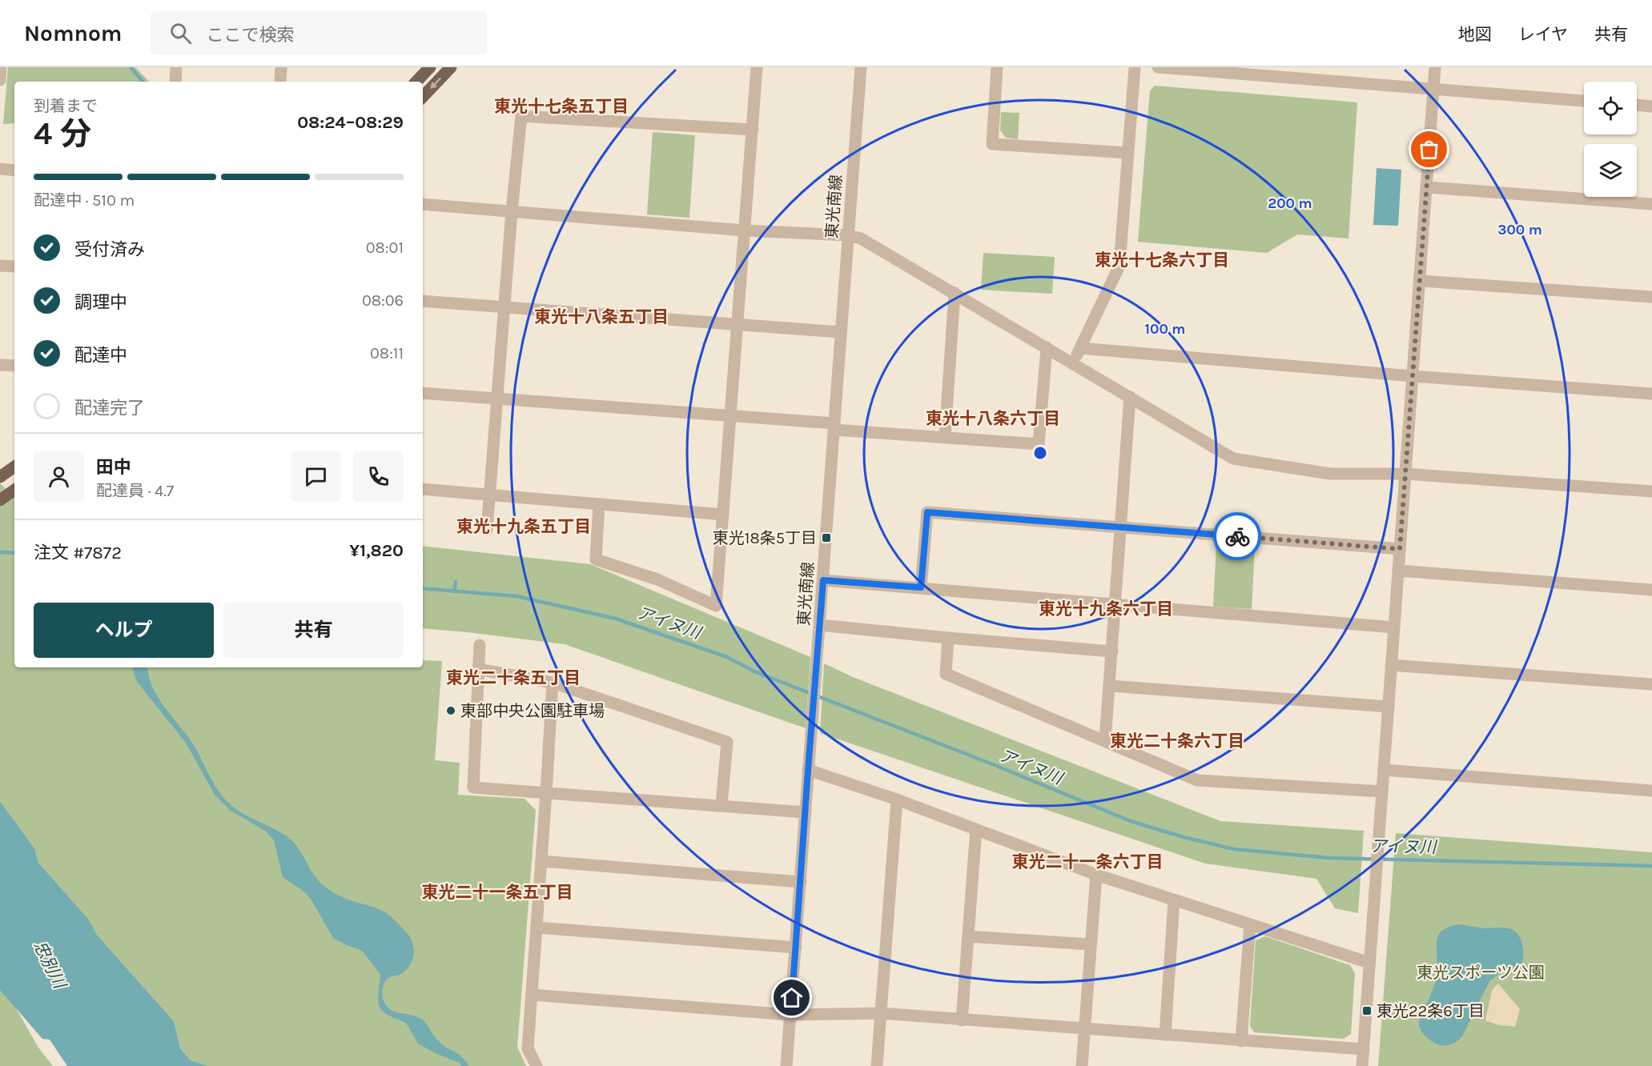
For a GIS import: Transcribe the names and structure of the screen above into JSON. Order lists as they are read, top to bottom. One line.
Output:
{"streets":{"street":["東光南線"]},"districts":["東光十七条五丁目","東光十七条六丁目","東光十八条五丁目","東光十八条六丁目","東光十九条五丁目","東光十九条六丁目","東光二十条五丁目","東光二十条六丁目","東光二十一条六丁目","東光二十一条五丁目"],"water":["アイヌ川","忠別川"],"parks":["東光スポーツ公園"],"places":{"transit":["東光18条5丁目","東光22条6丁目"],"other":["東部中央公園駐車場"]},"page":{"header":"Nomnom","search":"ここで検索","nav":["地図","レイヤ","共有"],"heading":["4 分","到着まで","08:24–08:29"],"panel":["田中","配達員 · 4.7","注文 #7872","¥1,820"],"bar":"配達中 · 510 m","list":[["受付済み","08:01"],["調理中","08:06"],["配達中","08:11"],"配達完了"],"buttons":["ヘルプ","共有"]},"rings":["200 m","300 m","100 m"]}
